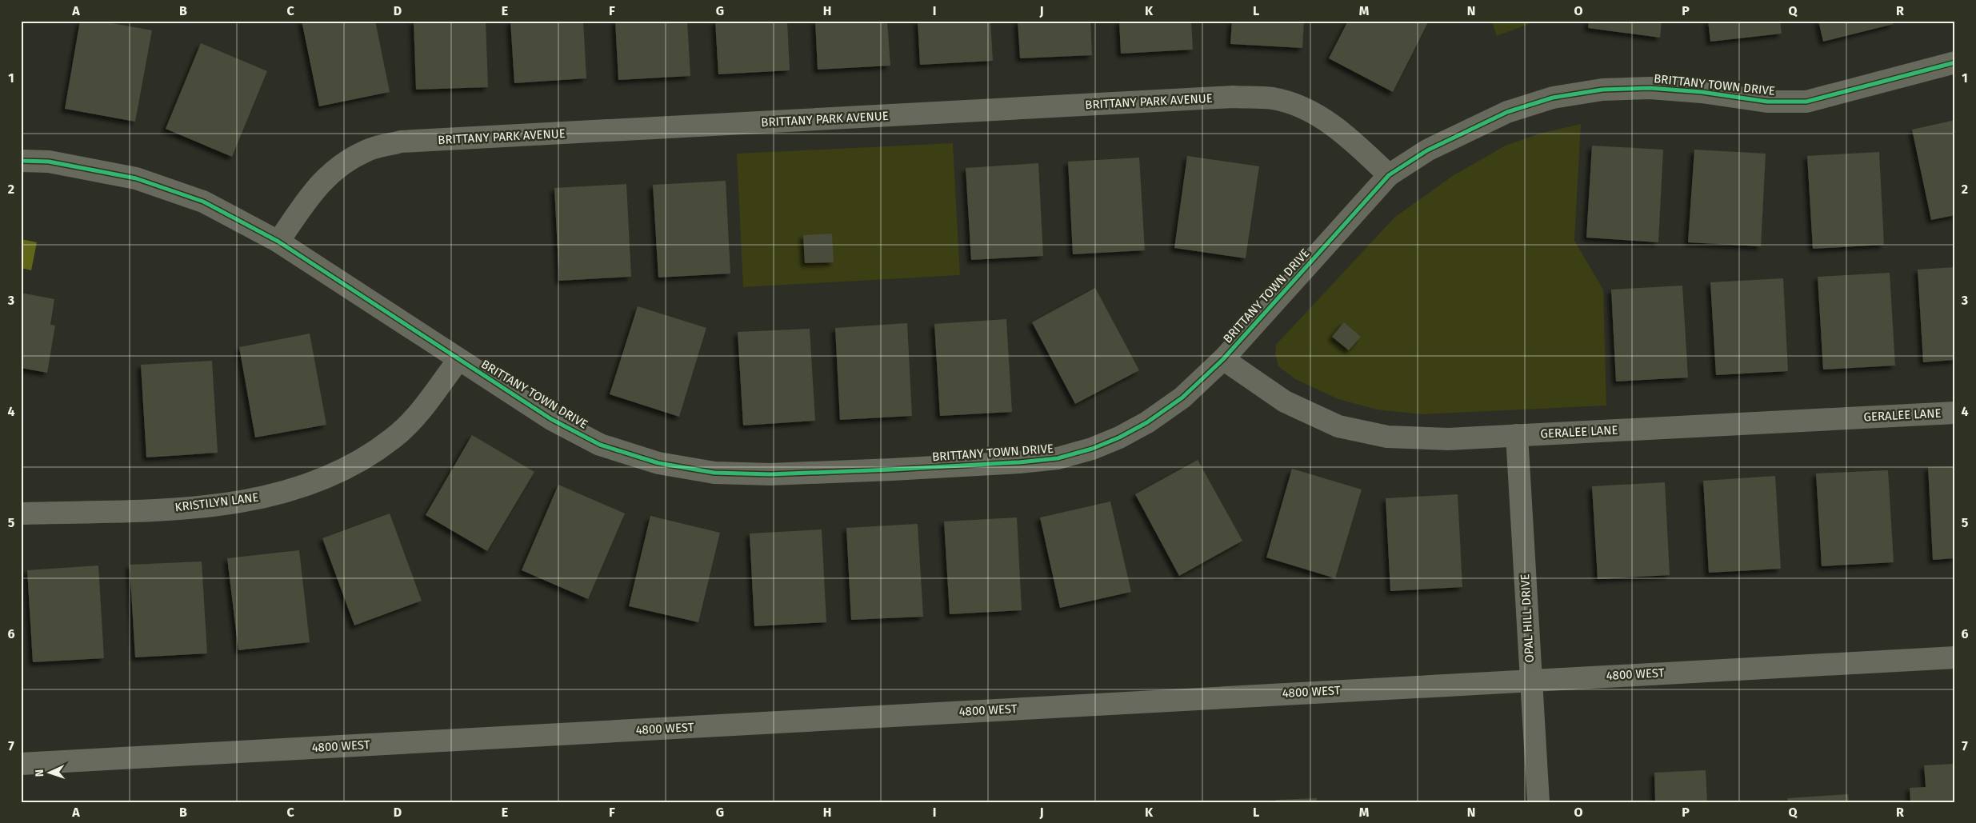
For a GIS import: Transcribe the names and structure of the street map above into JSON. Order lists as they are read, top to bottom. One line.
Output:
{"streets":{"main road":["4800 WEST"],"street":["BRITTANY TOWN DRIVE","BRITTANY PARK AVENUE","GERALEE LANE","KRISTILYN LANE","OPAL HILL DRIVE"]},"crossings":[["BRITTANY TOWN DRIVE","BRITTANY PARK AVENUE"],["BRITTANY TOWN DRIVE","GERALEE LANE"],["BRITTANY TOWN DRIVE","KRISTILYN LANE"],["GERALEE LANE","OPAL HILL DRIVE"],["OPAL HILL DRIVE","4800 WEST"]],"north":"left","grid":{"columns":["A","B","C","D","E","F","G","H","I","J","K","L","M","N","O","P","Q","R"],"rows":["1","2","3","4","5","6","7"]}}
